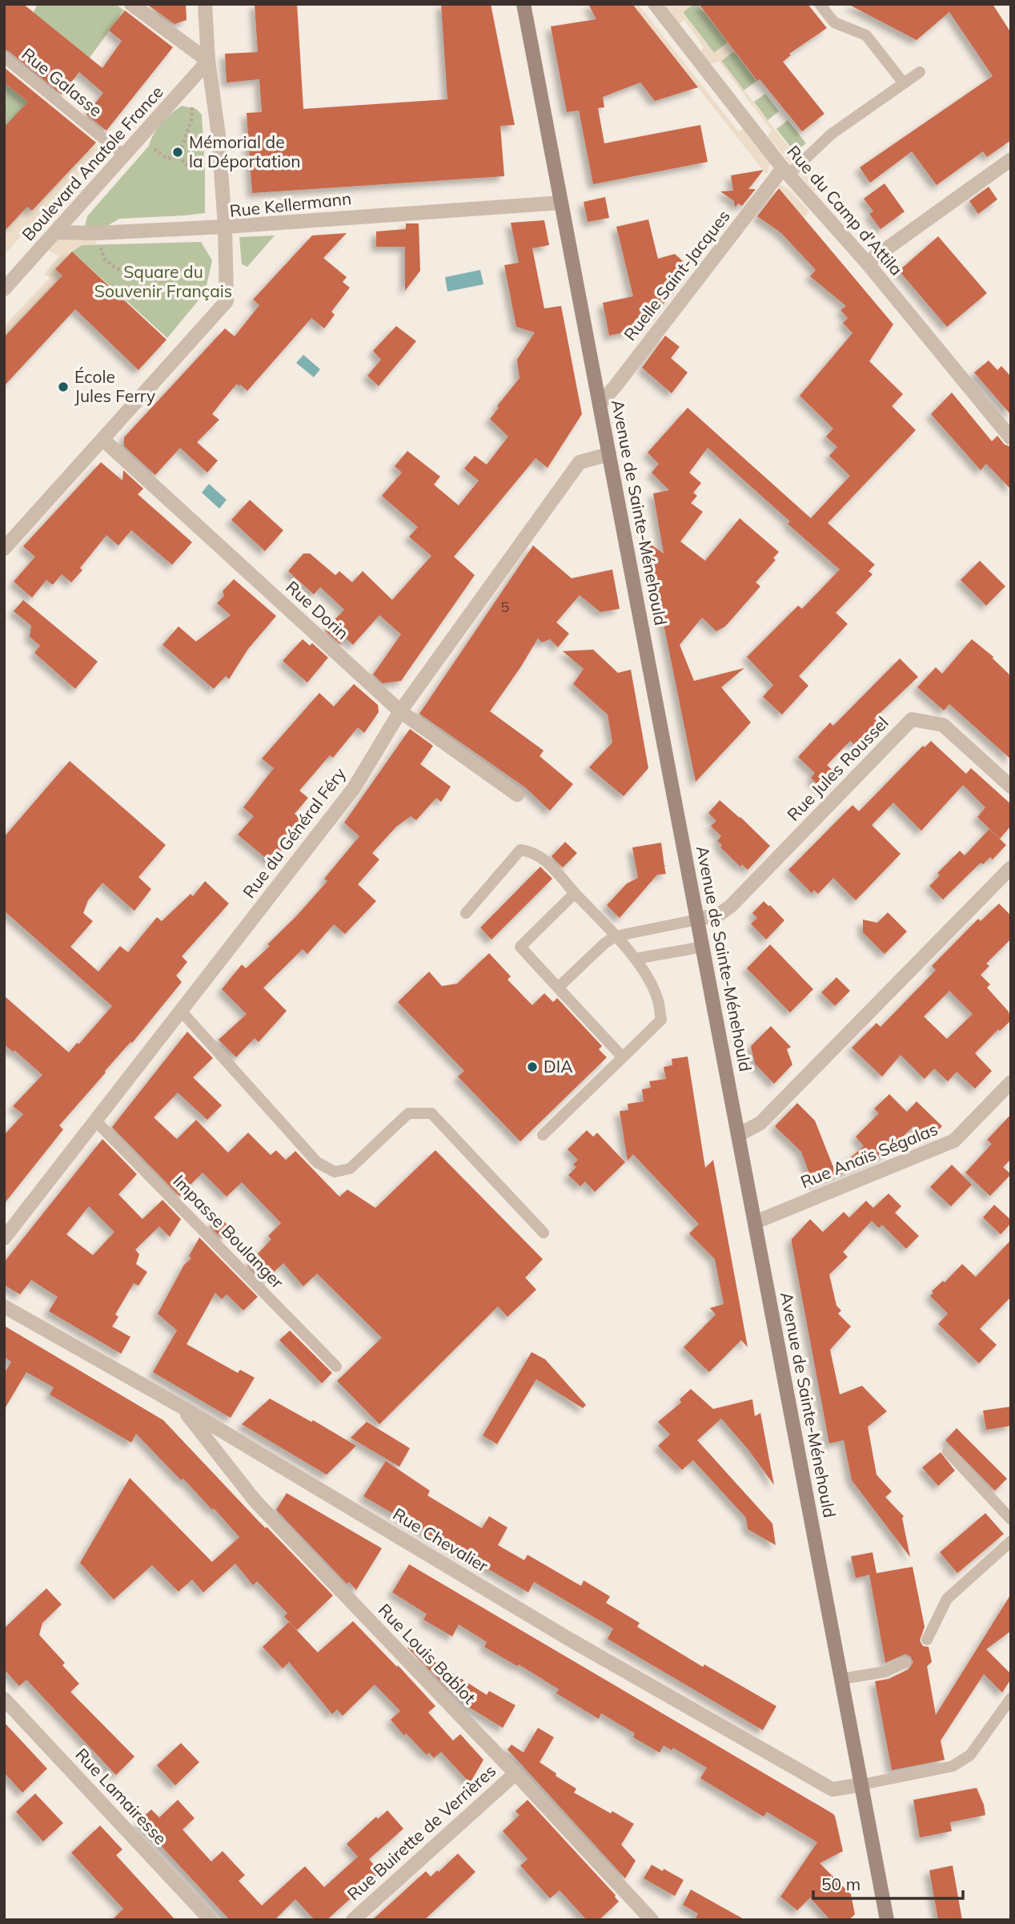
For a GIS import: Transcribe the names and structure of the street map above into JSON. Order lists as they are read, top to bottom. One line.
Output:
{"streets":{"main road":["Avenue de Sainte-Ménehould"],"street":["Boulevard Anatole France","Rue Kellermann","Rue du Camp d'Attila","Ruelle Saint-Jacques","Rue Dorin","Rue Jules Roussel","Rue du Général Féry","Rue Anaïs Ségalas","Rue Chevalier","Rue Louis Bablot","Rue Lamairesse","Rue Buirette de Verrières"],"lane":["Rue Galasse","Impasse Boulanger"]},"crossings":[["Rue Galasse","Boulevard Anatole France"],["Rue Kellermann","Avenue de Sainte-Ménehould"],["Rue Kellermann","Rue Dorin"],["Rue du Camp d'Attila","Ruelle Saint-Jacques"],["Ruelle Saint-Jacques","Avenue de Sainte-Ménehould"],["Avenue de Sainte-Ménehould","Rue Jules Roussel"],["Avenue de Sainte-Ménehould","Rue du Général Féry"],["Avenue de Sainte-Ménehould","Rue Anaïs Ségalas"],["Avenue de Sainte-Ménehould","Rue Chevalier"],["Rue Dorin","Rue du Général Féry"],["Rue du Général Féry","Impasse Boulanger"],["Rue Chevalier","Rue Louis Bablot"],["Rue Louis Bablot","Rue Buirette de Verrières"]],"parks":["Square du Souvenir Français"],"places":["Mémorial de la Déportation","École Jules Ferry","DIA"],"house_numbers":["5"],"scale_bar":"50 m"}
